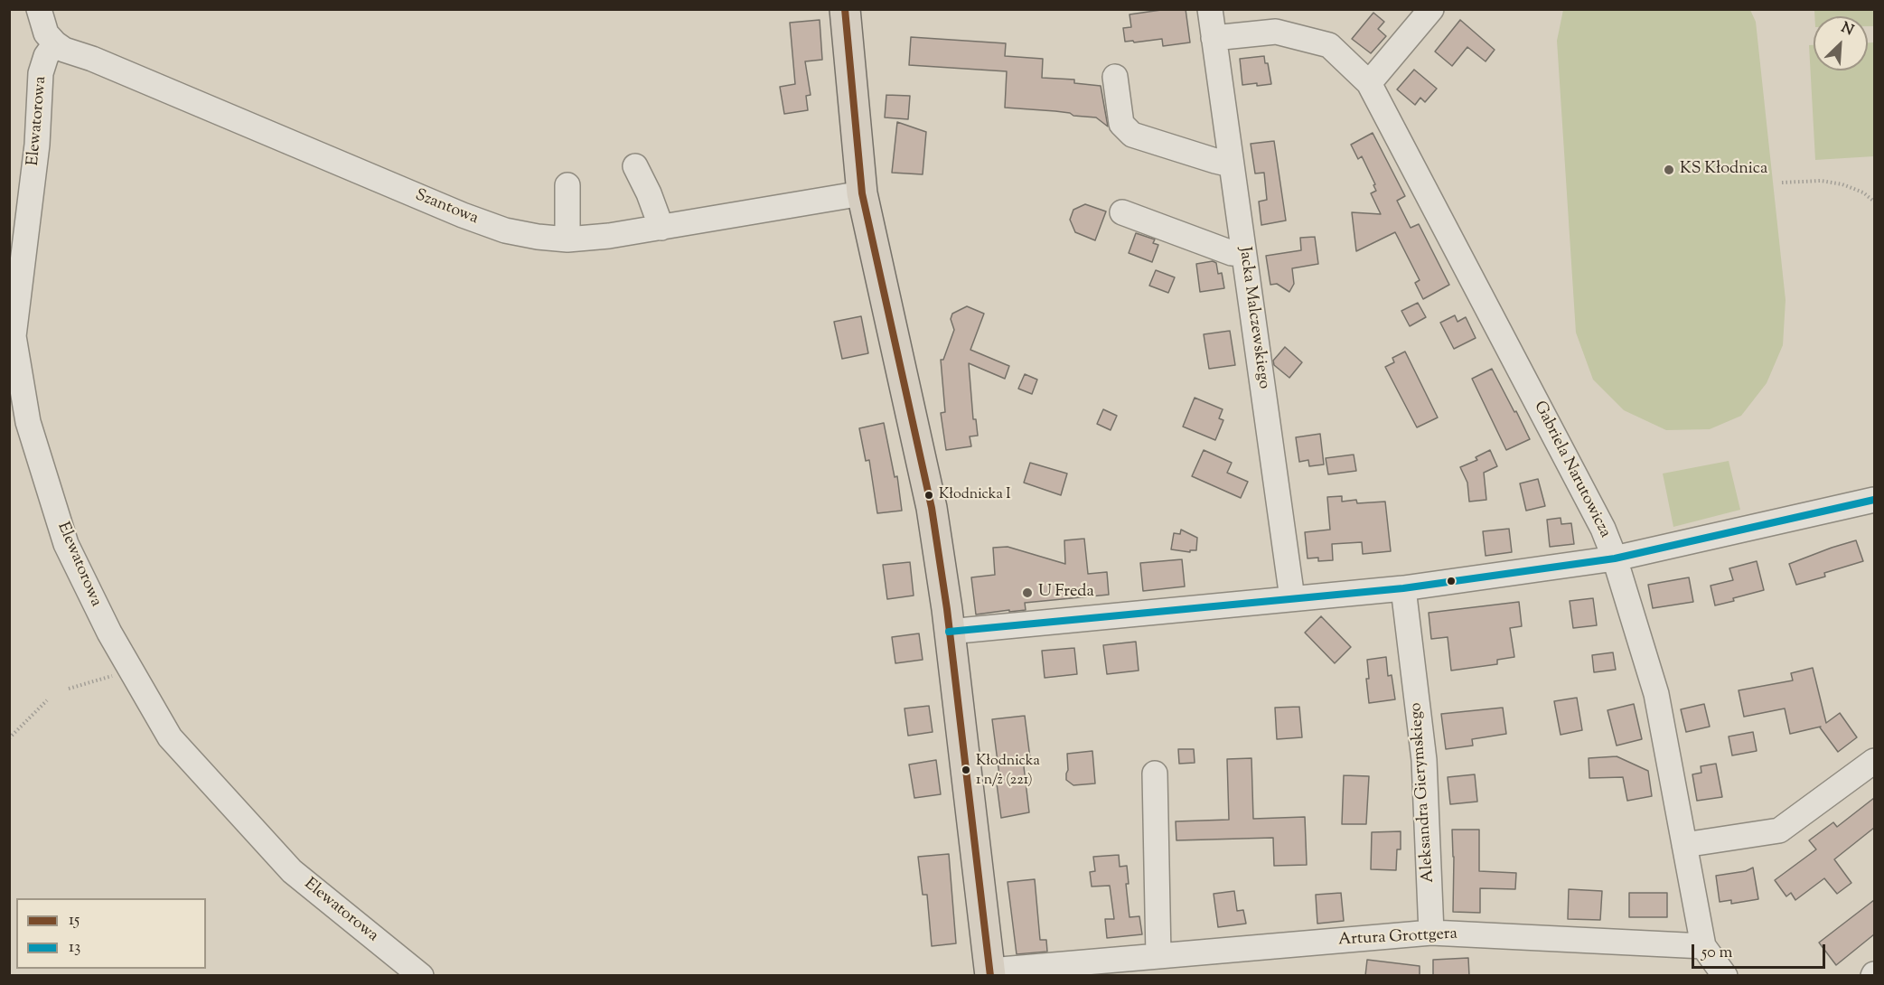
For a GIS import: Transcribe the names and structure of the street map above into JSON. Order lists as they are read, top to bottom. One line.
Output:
{"streets":{"street":["Elewatorowa","Szantowa","Jacka Malczewskiego","Gabriela Narutowicza","Aleksandra Gierymskiego","Artura Grottgera"]},"crossings":[["Elewatorowa","Szantowa"],["Gabriela Narutowicza","Artura Grottgera"],["Aleksandra Gierymskiego","Artura Grottgera"]],"places":["KS Kłodnica","Kłodnicka I","U Freda","Kłodnicka 1 n/ż (221)"],"lines":["transit line 15","transit line 13"],"legend":["15","13"],"scale_bar":"50 m","north":"top right"}
